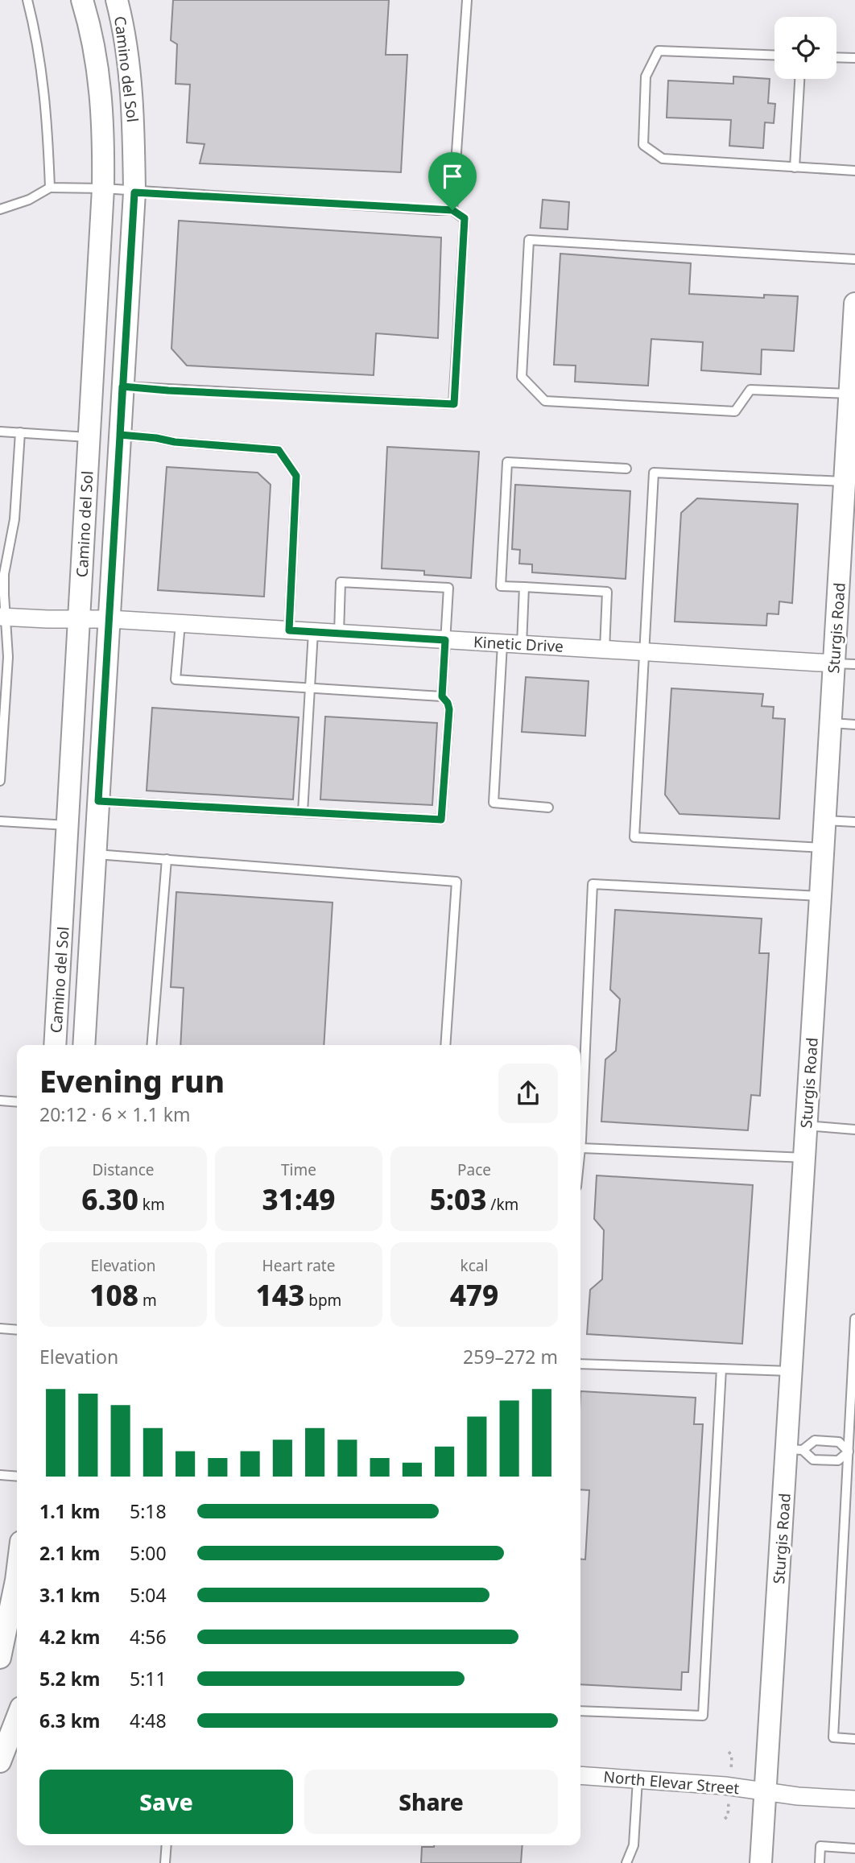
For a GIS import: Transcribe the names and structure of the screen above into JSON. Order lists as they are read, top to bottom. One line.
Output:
{"streets":{"street":["Camino del Sol","Sturgis Road","Kinetic Drive","North Elevar Street"]},"crossings":[["Camino del Sol","Kinetic Drive"],["Sturgis Road","Kinetic Drive"],["Sturgis Road","North Elevar Street"]],"page":{"heading":["Evening run","20:12 · 6 × 1.1 km"],"stats":[["Distance","6.30 km"],["Time","31:49"],["Pace","5:03 /km"],["Elevation","108 m"],["Heart rate","143 bpm"],["kcal","479"]],"chart":["Elevation","259–272 m"],"list":[{"name":"1.1 km","note":"5:18"},{"name":"2.1 km","note":"5:00"},{"name":"3.1 km","note":"5:04"},{"name":"4.2 km","note":"4:56"},{"name":"5.2 km","note":"5:11"},{"name":"6.3 km","note":"4:48"}],"buttons":["Save","Share"]}}
